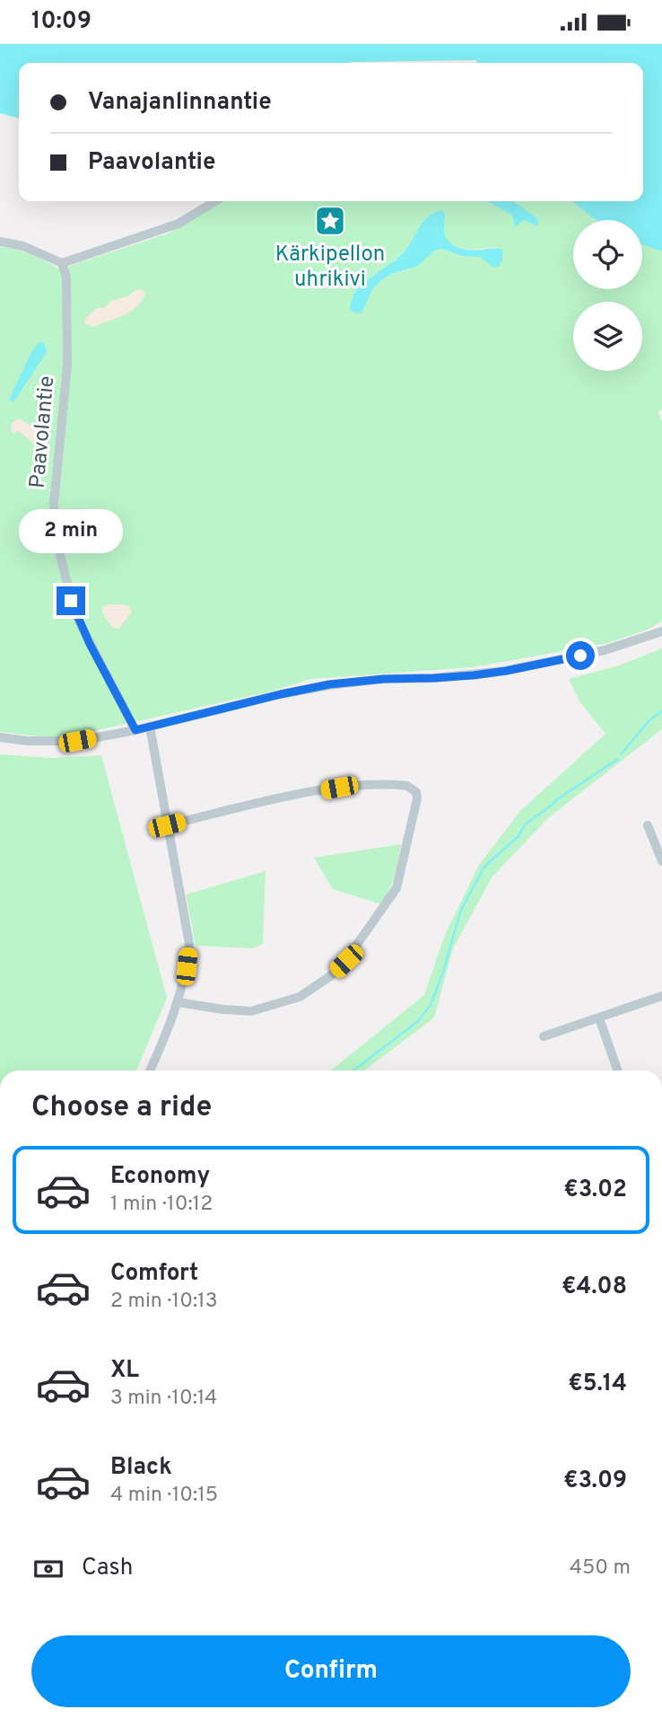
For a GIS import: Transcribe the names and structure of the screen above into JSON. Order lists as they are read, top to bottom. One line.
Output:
{"streets":{"street":["Paavolantie"]},"places":{"place":["Kärkipellon uhrikivi"]},"page":{"status":"10:09","banner":["Vanajanlinnantie","Paavolantie"],"bubble":"2 min","heading":"Choose a ride","list":[{"name":"Economy","note":"1 min · 10:12","value":"€3.02"},{"name":"Comfort","note":"2 min · 10:13","value":"€4.08"},{"name":"XL","note":"3 min · 10:14","value":"€5.14"},{"name":"Black","note":"4 min · 10:15","value":"€3.09"}],"pay":["Cash","450 m"],"buttons":"Confirm"}}
